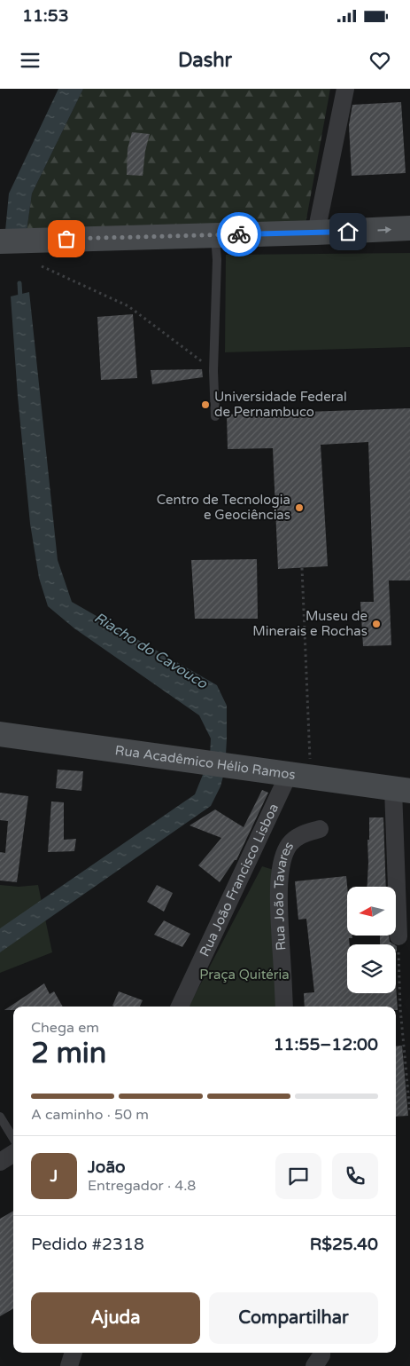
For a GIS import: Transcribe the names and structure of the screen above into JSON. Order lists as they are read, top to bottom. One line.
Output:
{"streets":{"street":["Rua Acadêmico Hélio Ramos","Rua João Francisco Lisboa","Rua João Tavares"]},"crossings":[["Rua Acadêmico Hélio Ramos","Rua João Francisco Lisboa"]],"water":["Riacho do Cavouco"],"parks":["Praça Quitéria"],"places":["Universidade Federal de Pernambuco","Centro de Tecnologia e Geociências","Museu de Minerais e Rochas"],"north":"left","page":{"status":"11:53","header":"Dashr","heading":["2 min","Chega em","11:55–12:00"],"panel":["João","Entregador · 4.8","Pedido #2318","R$25.40"],"bar":"A caminho · 50 m","round":"J","buttons":["Ajuda","Compartilhar"]}}
